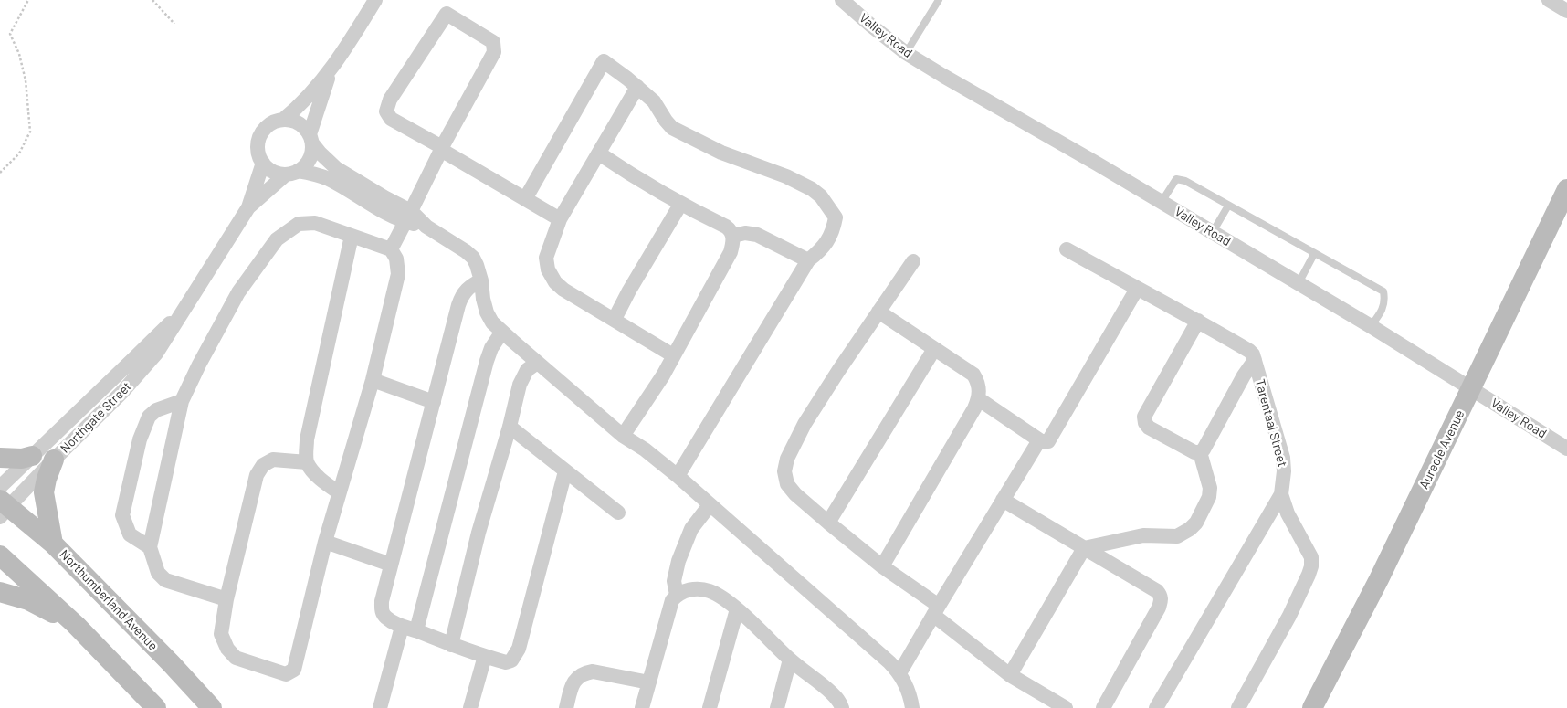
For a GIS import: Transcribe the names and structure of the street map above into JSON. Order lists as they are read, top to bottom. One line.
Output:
{"streets":{"main road":["Aureole Avenue","Northumberland Avenue"],"street":["Valley Road","Northgate Street","Tarentaal Street"]},"crossings":[["Valley Road","Aureole Avenue"],["Northgate Street","Northumberland Avenue"]]}
